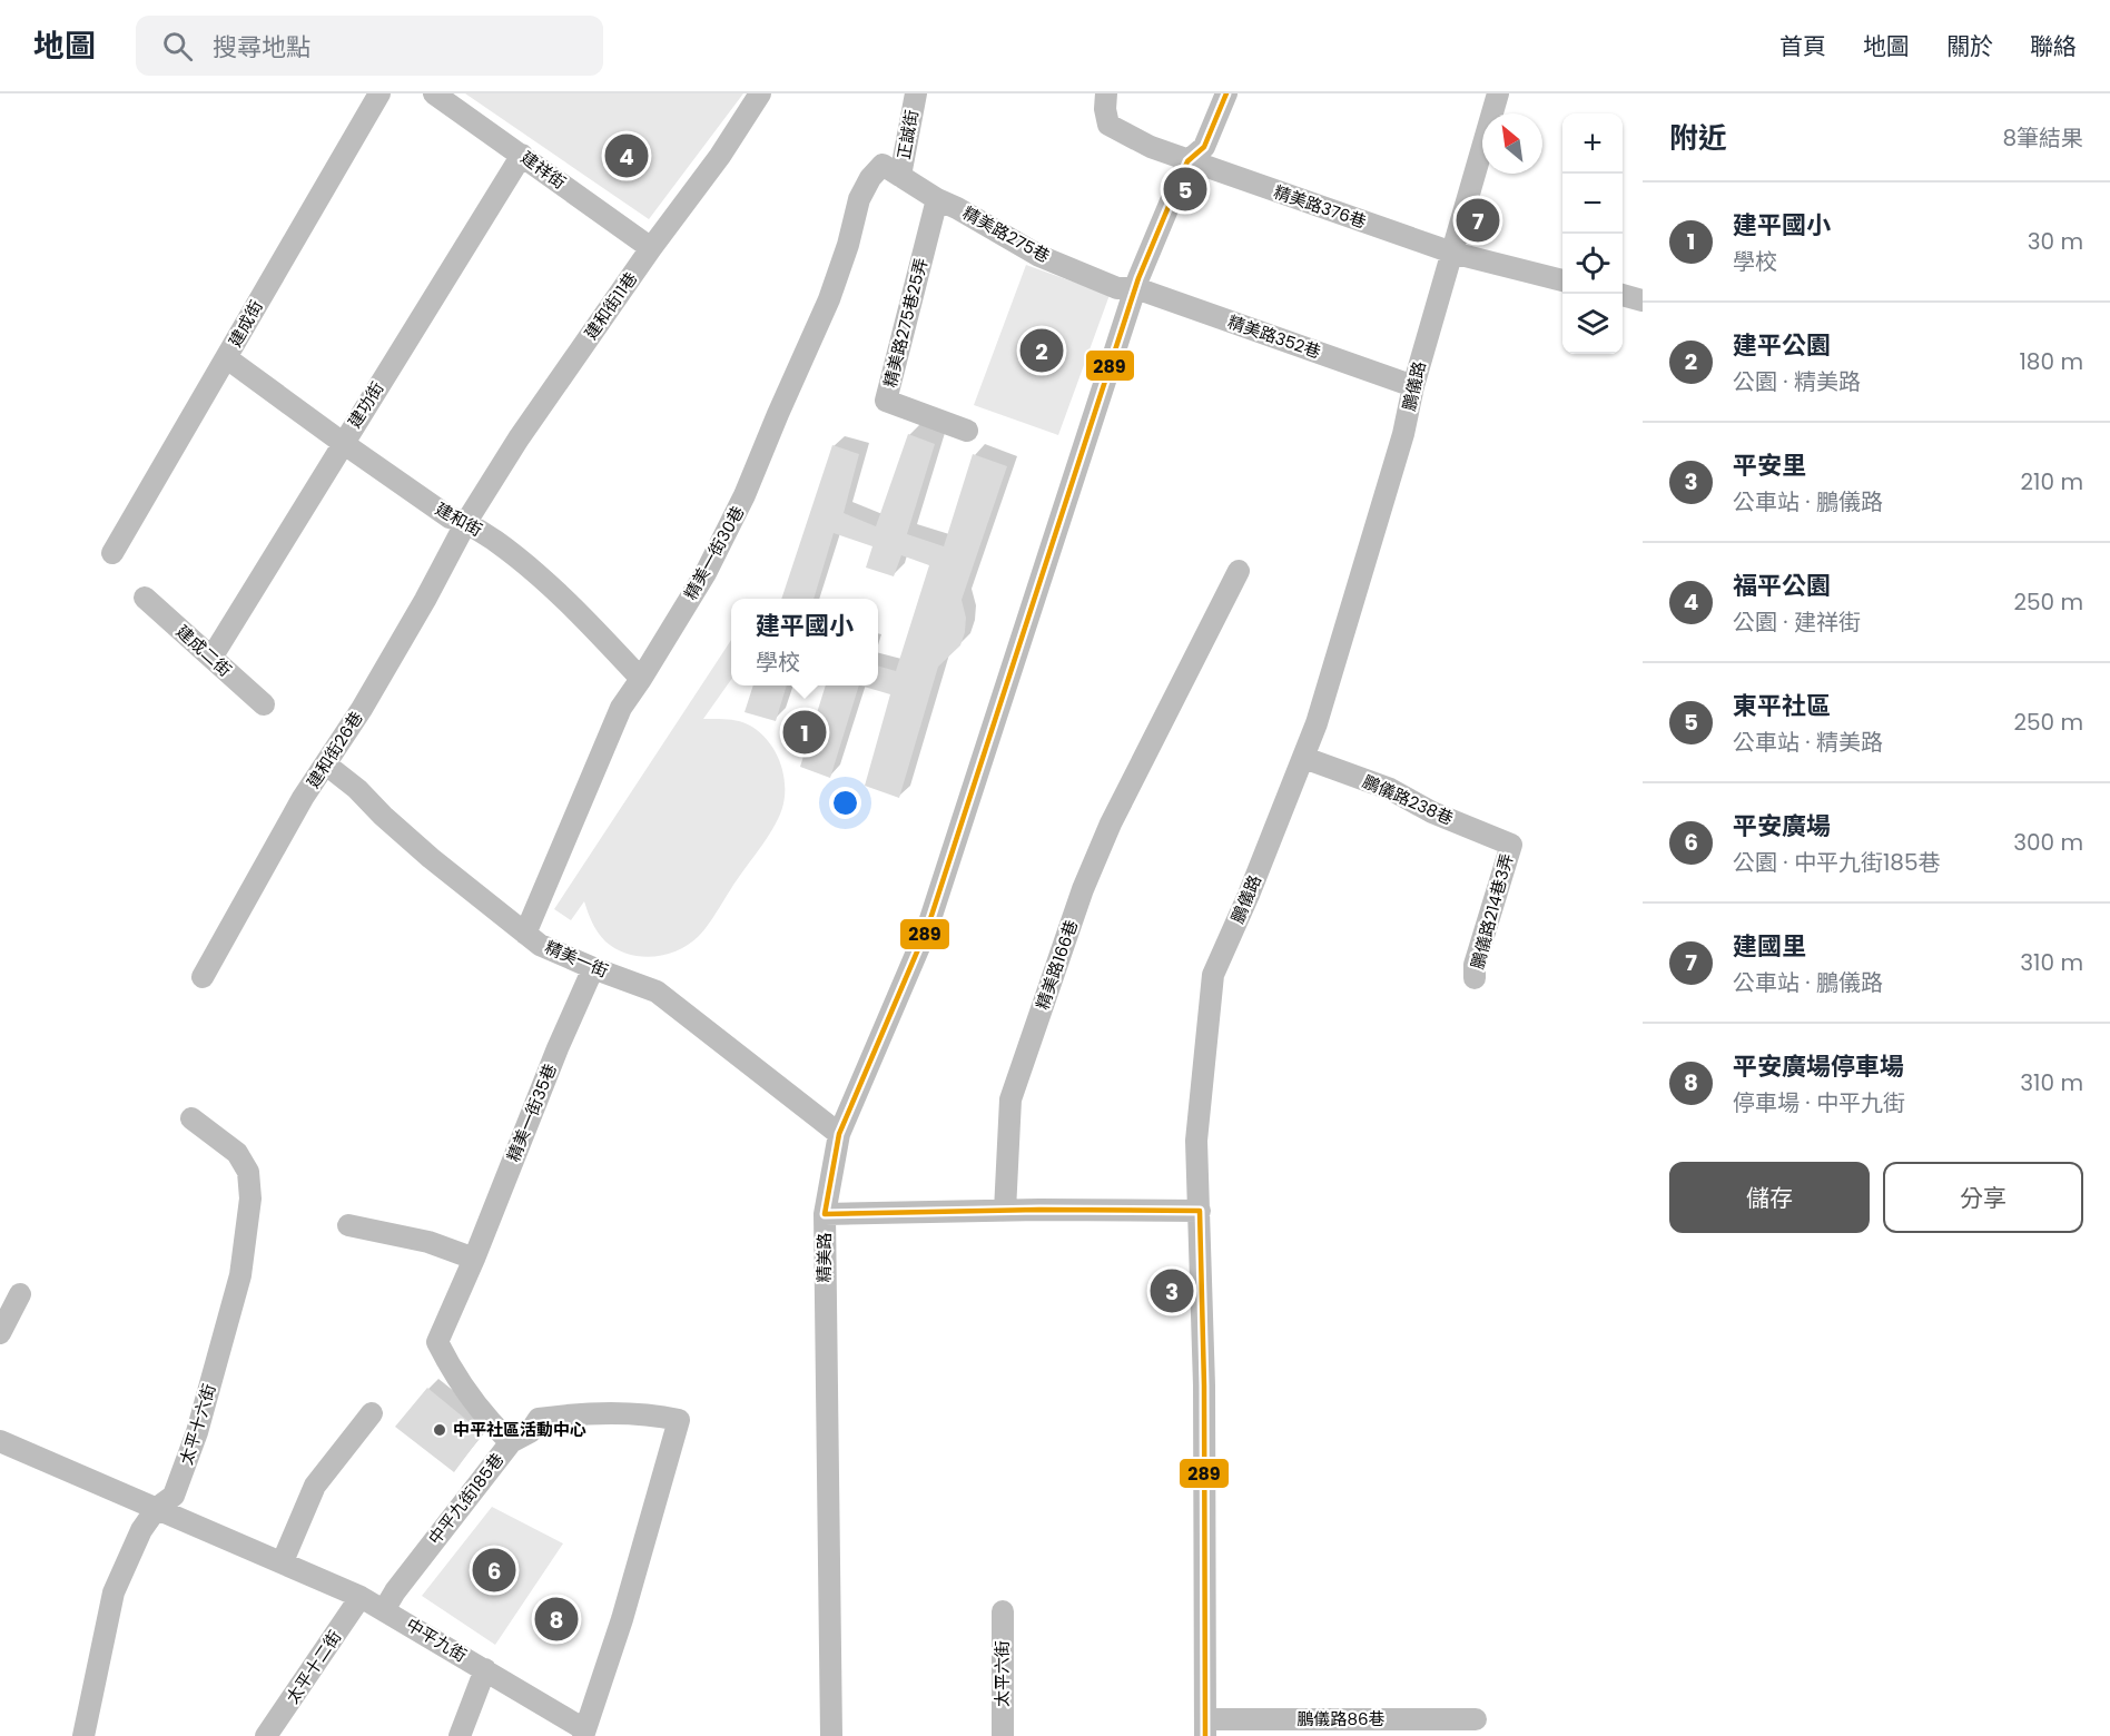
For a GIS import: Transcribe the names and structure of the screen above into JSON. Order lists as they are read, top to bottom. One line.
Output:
{"streets":{"street":["正誠街","建祥街","精美路376巷","精美路275巷","建和街11巷","精美路275巷25弄","建成街","精美路352巷","鵬儀路","建功街","建和街","精美一街30巷","建成二街","建和街26巷","鵬儀路238巷","鵬儀路214巷3弄","精美一街","精美路166巷","精美一街35巷","精美路","太平十六街","中平九街185巷","中平九街","太平十二街","太平六街","鵬儀路86巷"]},"crossings":[["正誠街","精美路275巷"],["正誠街","精美一街30巷"],["建祥街","建和街11巷"],["建祥街","建功街"],["精美路376巷","鵬儀路"],["精美路376巷","精美路"],["精美路275巷","精美路275巷25弄"],["精美路275巷","精美路352巷"],["精美路275巷","精美一街30巷"],["精美路275巷","精美路"],["建和街11巷","建和街"],["建和街11巷","建和街26巷"],["建成街","建和街"],["精美路352巷","鵬儀路"],["精美路352巷","精美路"],["鵬儀路","鵬儀路238巷"],["鵬儀路","鵬儀路86巷"],["建功街","建和街"],["建功街","建成二街"],["建和街","精美一街30巷"],["建和街","建和街26巷"],["精美一街30巷","精美一街"],["建和街26巷","精美一街"],["鵬儀路238巷","鵬儀路214巷3弄"],["精美一街","精美一街35巷"],["精美一街","精美路"],["精美一街35巷","中平九街185巷"],["太平十六街","中平九街"],["中平九街185巷","中平九街"],["中平九街","太平十二街"]],"places":["中平社區活動中心"],"lines":["transit line 289"],"north":"top left","page":{"header":"地圖","search":"搜尋地點","nav":["首頁","地圖","關於","聯絡"],"heading":["附近","8筆結果"],"map_buttons":["+","−"],"pins":["4","5","7","2","1","3","6","8"],"list":[{"mark":"1","name":"建平國小","note":"學校","value":"30 m"},{"mark":"2","name":"建平公園","note":"公園 · 精美路","value":"180 m"},{"mark":"3","name":"平安里","note":"公車站 · 鵬儀路","value":"210 m"},{"mark":"4","name":"福平公園","note":"公園 · 建祥街","value":"250 m"},{"mark":"5","name":"東平社區","note":"公車站 · 精美路","value":"250 m"},{"mark":"6","name":"平安廣場","note":"公園 · 中平九街185巷","value":"300 m"},{"mark":"7","name":"建國里","note":"公車站 · 鵬儀路","value":"310 m"},{"mark":"8","name":"平安廣場停車場","note":"停車場 · 中平九街","value":"310 m"}],"popup":["建平國小","學校"],"buttons":["儲存","分享"]}}
